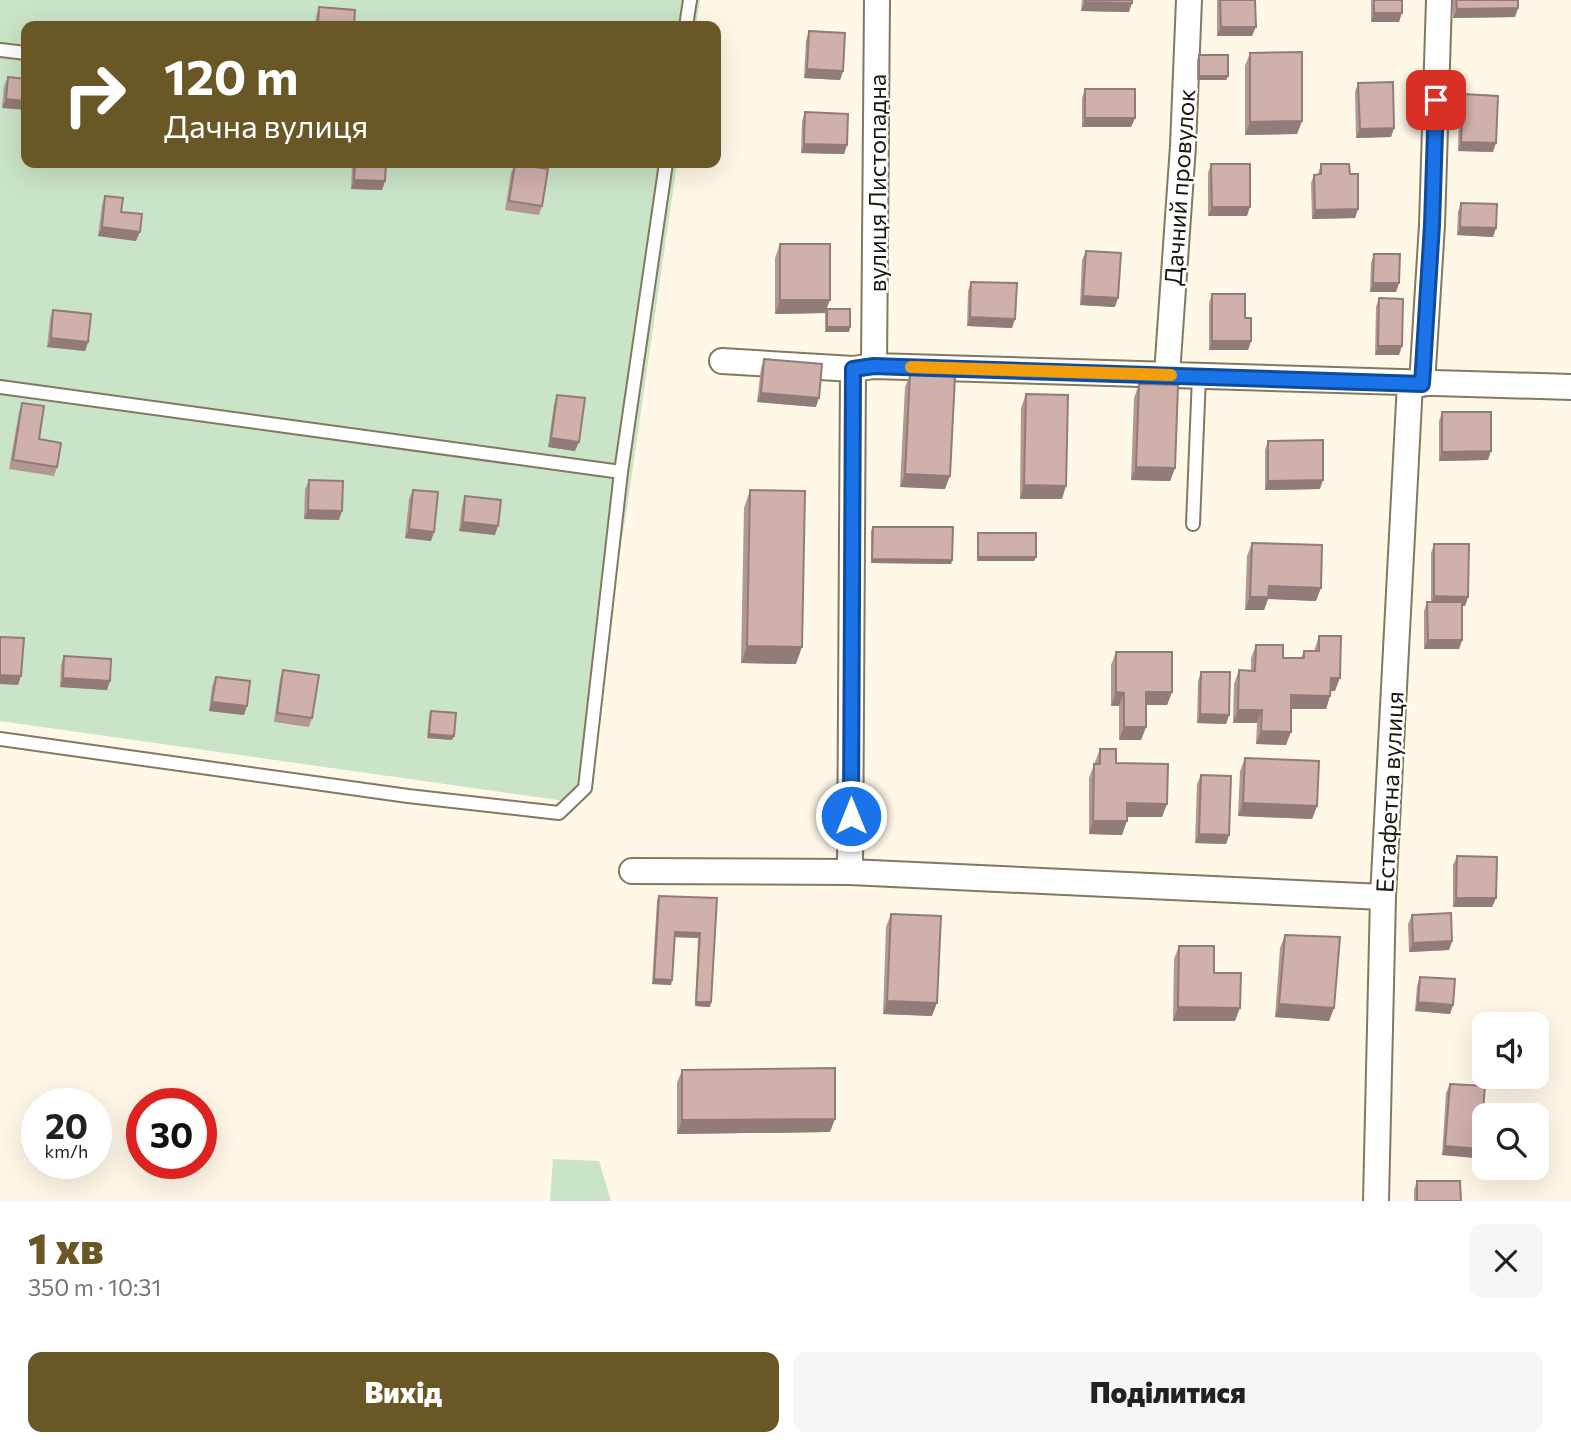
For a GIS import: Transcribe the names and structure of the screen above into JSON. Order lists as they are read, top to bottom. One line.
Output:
{"streets":{"street":["вулиця Листопадна","Дачний провулок","Естафетна вулиця"]},"page":{"turn":["120 m","Дачна вулиця"],"speed":"20 km/h","limit":"30","heading":["1 хв","350 m · 10:31"],"buttons":["Вихід","Поділитися"]}}
